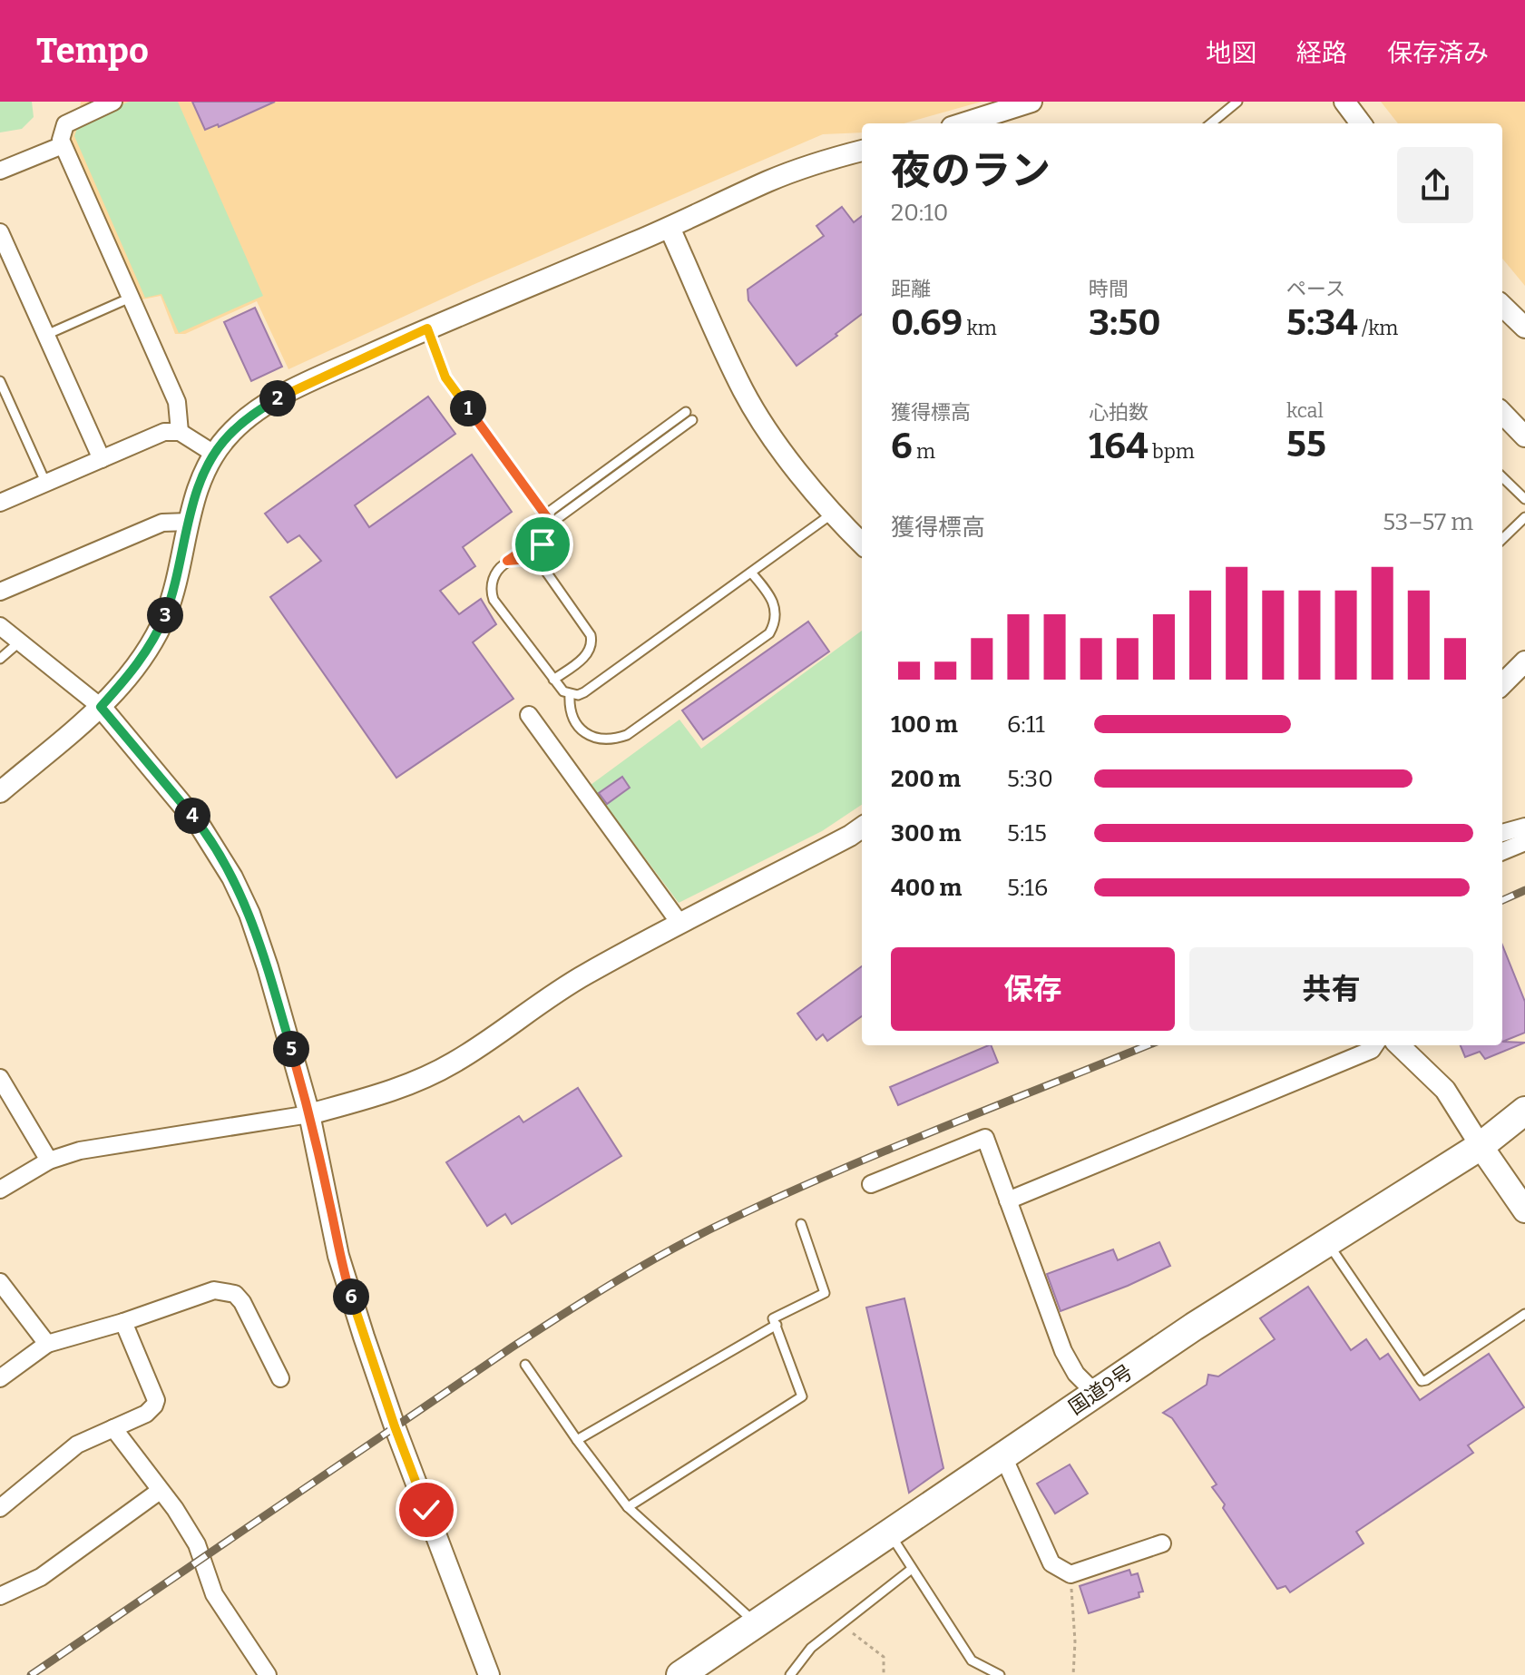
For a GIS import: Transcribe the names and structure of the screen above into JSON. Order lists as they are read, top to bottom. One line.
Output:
{"streets":{"highway":["国道9号"]},"page":{"header":"Tempo","nav":["地図","経路","保存済み"],"heading":["夜のラン","20:10"],"stats":[["距離","0.69 km"],["時間","3:50"],["ペース","5:34 /km"],["獲得標高","6 m"],["心拍数","164 bpm"],["kcal","55"]],"pins":["2","1","3","4","5","6"],"chart":["獲得標高","53–57 m"],"list":[{"name":"100 m","note":"6:11"},{"name":"200 m","note":"5:30"},{"name":"300 m","note":"5:15"},{"name":"400 m","note":"5:16"}],"buttons":["保存","共有"]}}
